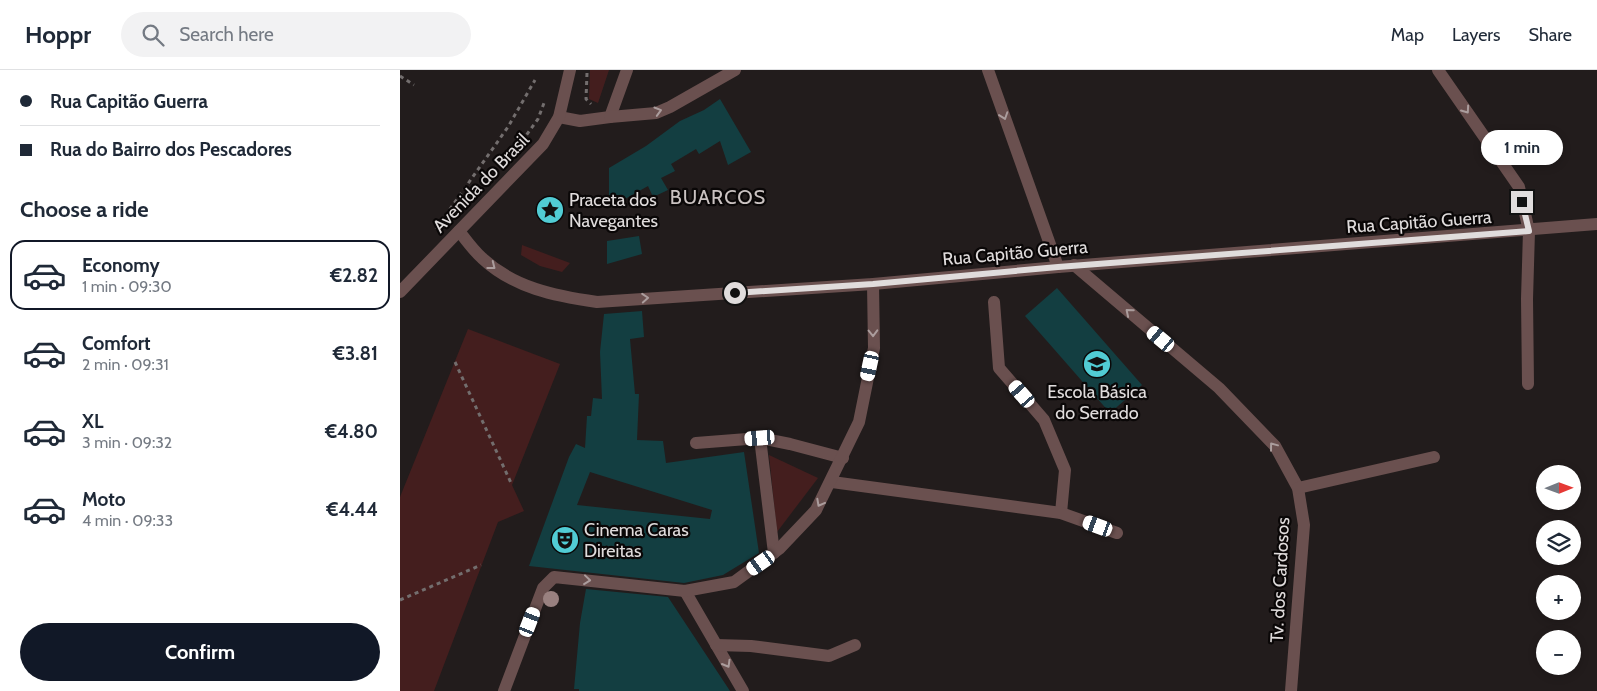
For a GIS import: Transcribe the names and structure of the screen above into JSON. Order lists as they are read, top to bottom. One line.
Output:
{"streets":{"street":["Avenida do Brasil","Rua Capitão Guerra","Tv. dos Cardosos"]},"crossings":[["Avenida do Brasil","Rua Capitão Guerra"],["Rua Capitão Guerra","Tv. dos Cardosos"]],"one_way":["Rua Capitão Guerra","Tv. dos Cardosos"],"districts":["BUARCOS"],"places":{"place":["Praceta dos Navegantes"],"school or university":["Escola Básica do Serrado"],"theatre":["Cinema Caras Direitas"]},"north":"right","page":{"header":"Hoppr","search":"Search here","nav":["Map","Layers","Share"],"banner":["Rua Capitão Guerra","Rua do Bairro dos Pescadores"],"bubble":"1 min","heading":"Choose a ride","list":[{"name":"Economy","note":"1 min · 09:30","value":"€2.82"},{"name":"Comfort","note":"2 min · 09:31","value":"€3.81"},{"name":"XL","note":"3 min · 09:32","value":"€4.80"},{"name":"Moto","note":"4 min · 09:33","value":"€4.44"}],"map_buttons":["+","−"],"buttons":"Confirm"}}
